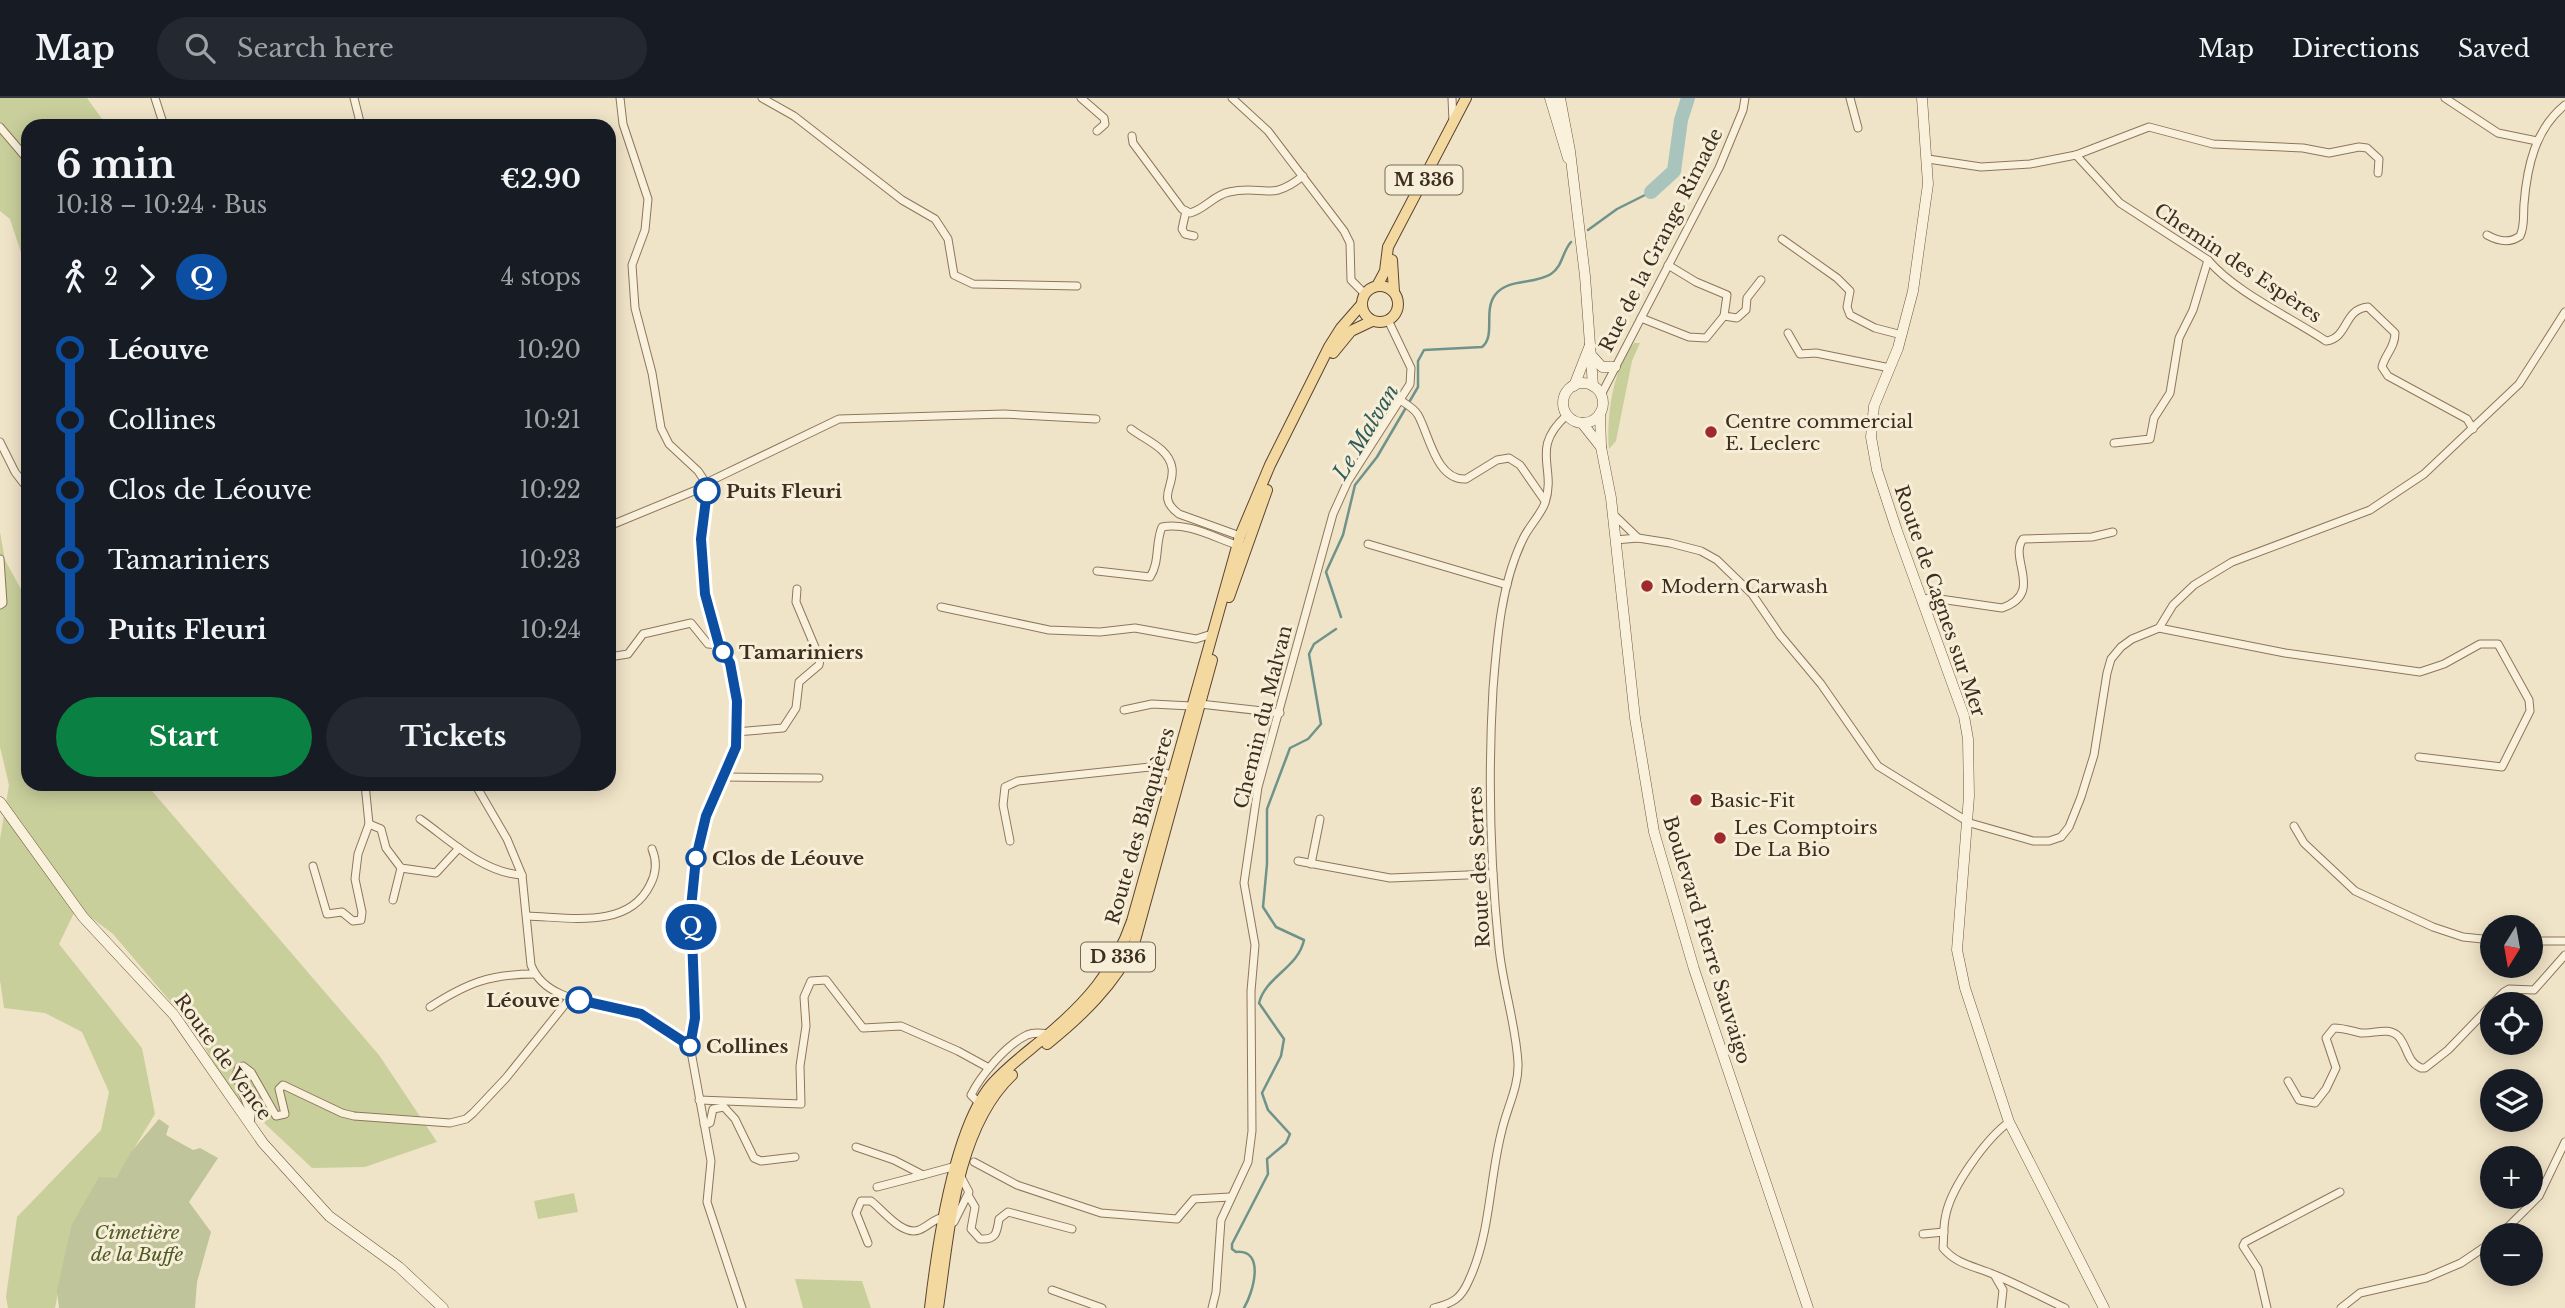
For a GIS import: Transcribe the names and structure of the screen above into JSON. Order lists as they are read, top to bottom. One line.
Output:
{"streets":{"main road":["M 336","Route de Cagnes sur Mer","Route des Blaquières","Boulevard Pierre Sauvaigo","D 336","Route de Vence"],"street":["Rue de la Grange Rimade","Chemin des Espères","Chemin du Malvan","Route des Serres"]},"crossings":[["M 336","Chemin du Malvan"],["Rue de la Grange Rimade","Route des Serres"],["Rue de la Grange Rimade","Boulevard Pierre Sauvaigo"],["Route des Serres","Boulevard Pierre Sauvaigo"]],"water":["Le Malvan"],"parks":["Cimetière de la Buffe"],"places":["Centre commercial E. Leclerc","Puits Fleuri","Modern Carwash","Tamariniers","Basic-Fit","Les Comptoirs De La Bio","Clos de Léouve","Léouve","Collines"],"lines":["bus line Q"],"north":"bottom","page":{"header":"Map","search":"Search here","nav":["Map","Directions","Saved"],"on_map":"Q","heading":["6 min","10:18 – 10:24 · Bus","€2.90"],"legs":["2","Q","4 stops"],"list":[{"name":"Léouve","value":"10:20"},{"name":"Collines","value":"10:21"},{"name":"Clos de Léouve","value":"10:22"},{"name":"Tamariniers","value":"10:23"},{"name":"Puits Fleuri","value":"10:24"}],"buttons":["Start","Tickets"],"map_buttons":["+","−"]}}
